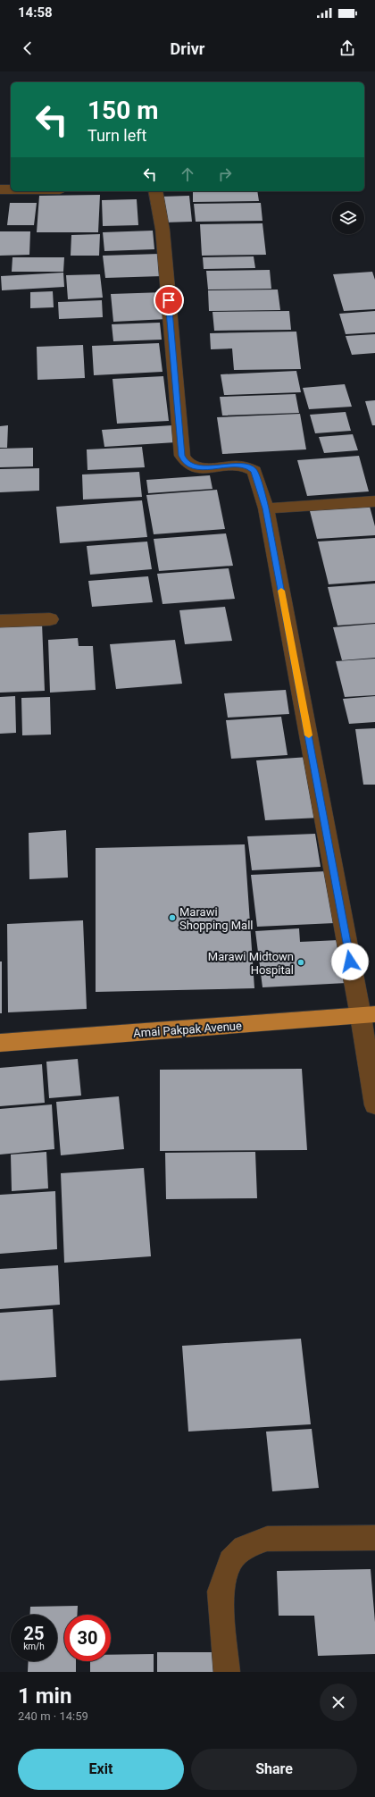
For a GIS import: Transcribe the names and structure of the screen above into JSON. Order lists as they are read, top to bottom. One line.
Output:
{"streets":{"highway":["Amai Pakpak Avenue"]},"places":["Marawi Shopping Mall","Marawi Midtown Hospital"],"page":{"status":"14:58","header":"Drivr","turn":["150 m","Turn left"],"speed":"25 km/h","limit":"30","heading":["1 min","240 m · 14:59"],"buttons":["Exit","Share"]}}
